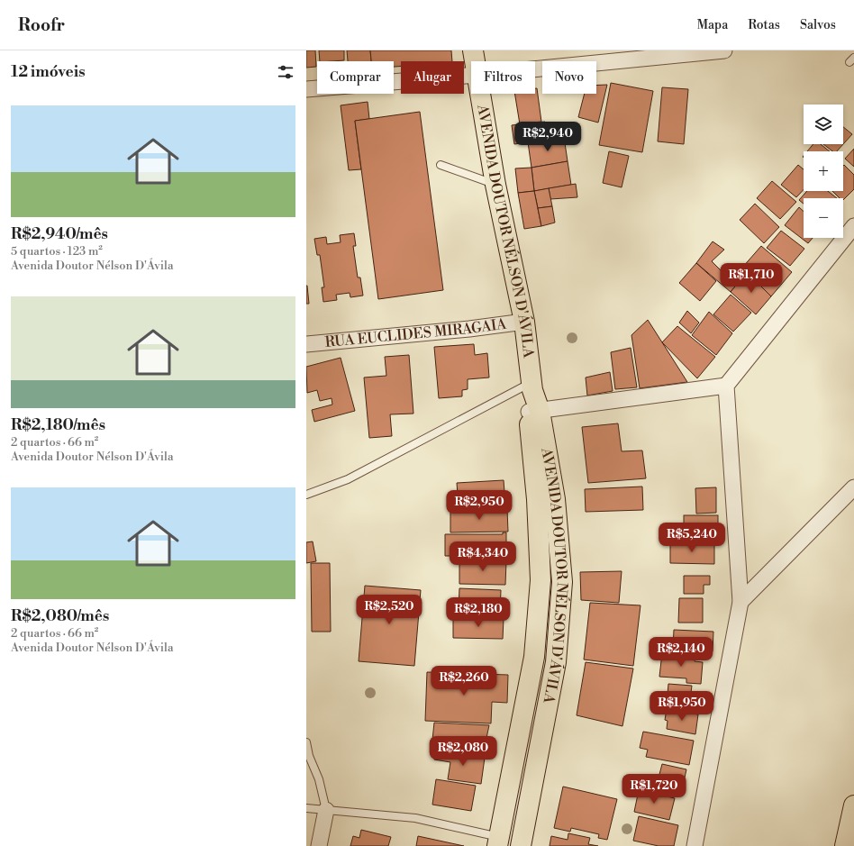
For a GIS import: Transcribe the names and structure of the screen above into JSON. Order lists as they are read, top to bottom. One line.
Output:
{"streets":{"main road":["AVENIDA DOUTOR NÉLSON D'ÁVILA"],"street":["RUA EUCLIDES MIRAGAIA"]},"crossings":[["AVENIDA DOUTOR NÉLSON D'ÁVILA","RUA EUCLIDES MIRAGAIA"]],"page":{"header":"Roofr","nav":["Mapa","Rotas","Salvos"],"heading":"12 imóveis","chip":["Comprar","Alugar","Filtros","Novo"],"list":[{"name":"R$2,940/mês","note":"5 quartos · 123 m² · Avenida Doutor Nélson D'Ávila"},{"name":"R$2,180/mês","note":"2 quartos · 66 m² · Avenida Doutor Nélson D'Ávila"},{"name":"R$2,080/mês","note":"2 quartos · 66 m² · Avenida Doutor Nélson D'Ávila"}],"map_buttons":["+","−"],"price":["R$2,940","R$1,710","R$2,950","R$5,240","R$4,340","R$2,520","R$2,180","R$2,140","R$2,260","R$1,950","R$2,080","R$1,720"]}}
